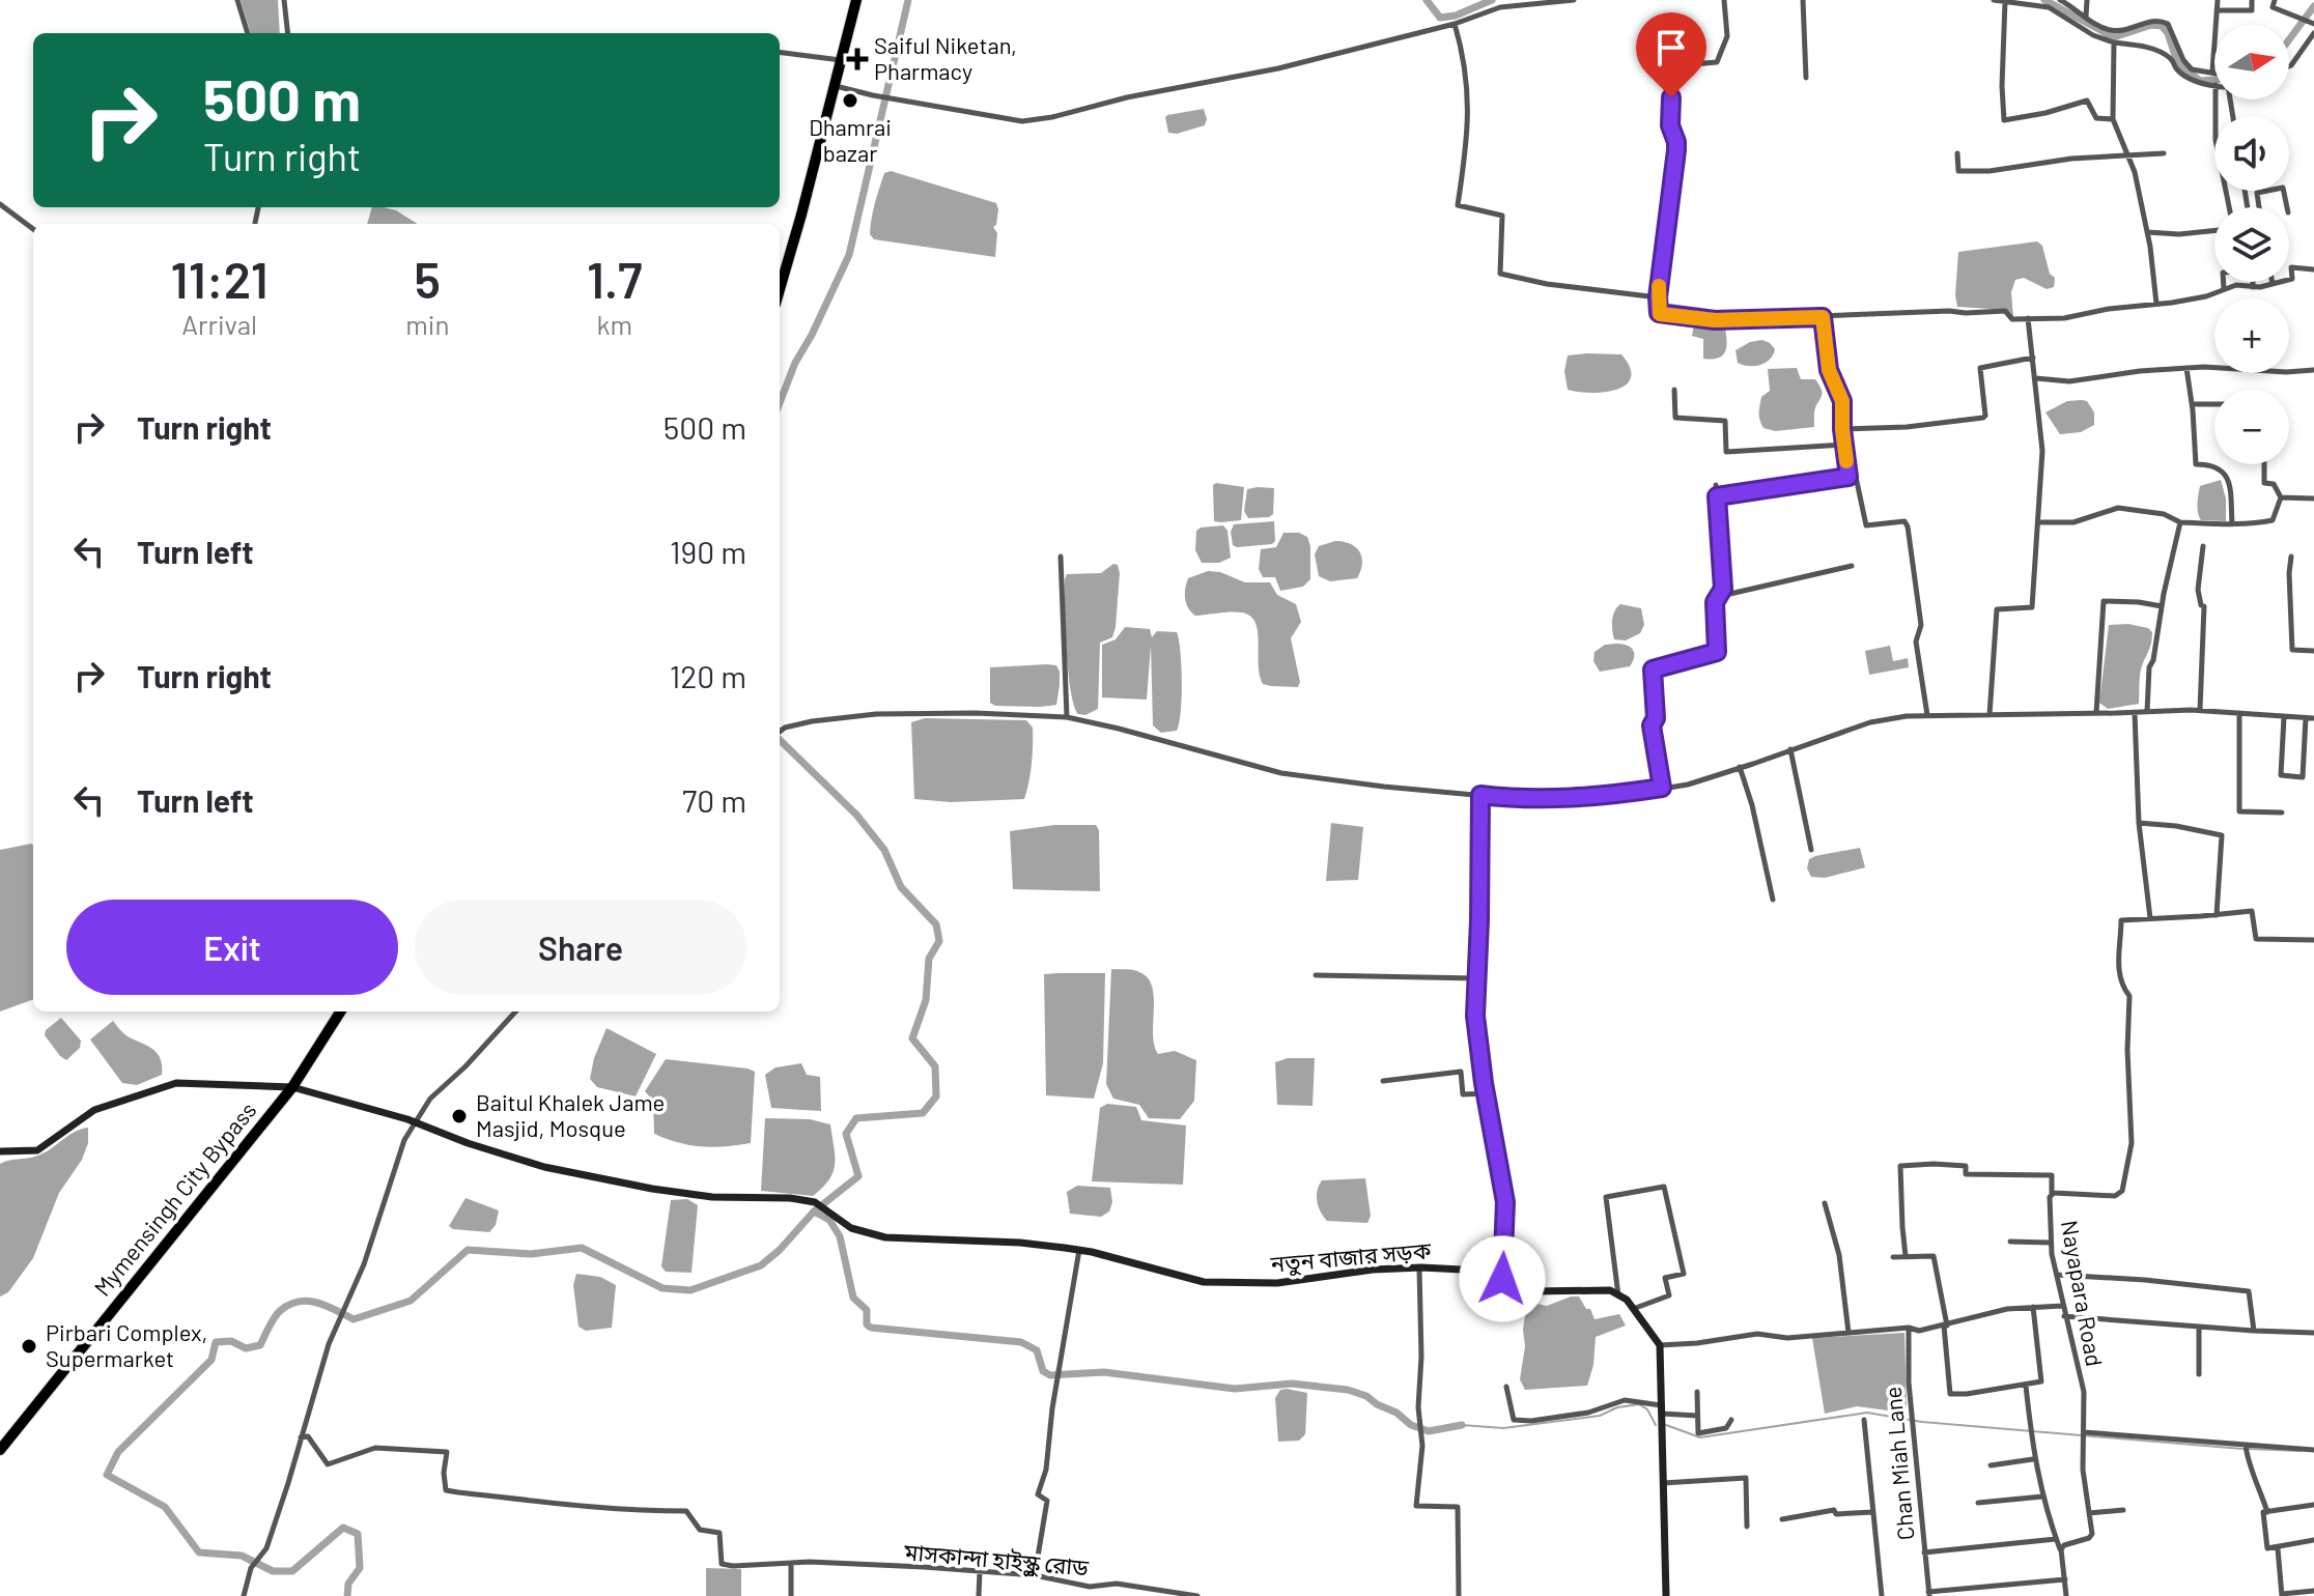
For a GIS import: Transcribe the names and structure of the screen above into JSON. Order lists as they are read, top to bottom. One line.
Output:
{"streets":{"highway":["Mymensingh City Bypass"],"street":["নতুন বাজার সড়ক","Nayapara Road","Chan Miah Lane","মাসকান্দা হাইস্কুল রোড"]},"places":{"health":["Saiful Niketan, Pharmacy"],"other":["Dhamrai bazar","Baitul Khalek Jame Masjid, Mosque","Pirbari Complex, Supermarket"]},"north":"right","page":{"map_buttons":["+","−"],"turn":["500 m","Turn right"],"eta":["11:21","Arrival","5","min","1.7","km"],"list":[{"name":"Turn right","value":"500 m"},{"name":"Turn left","value":"190 m"},{"name":"Turn right","value":"120 m"},{"name":"Turn left","value":"70 m"}],"buttons":["Exit","Share"]}}
